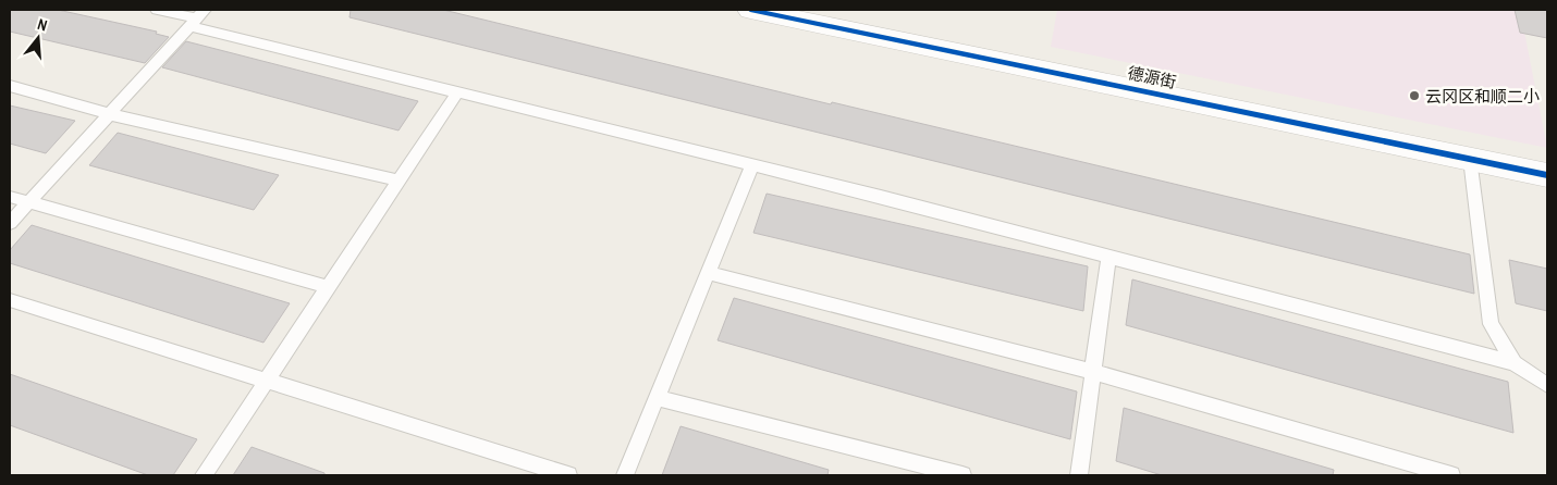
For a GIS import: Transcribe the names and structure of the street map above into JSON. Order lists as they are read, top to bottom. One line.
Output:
{"streets":{"street":["德源街"]},"places":["云冈区和顺二小"],"north":"top"}
